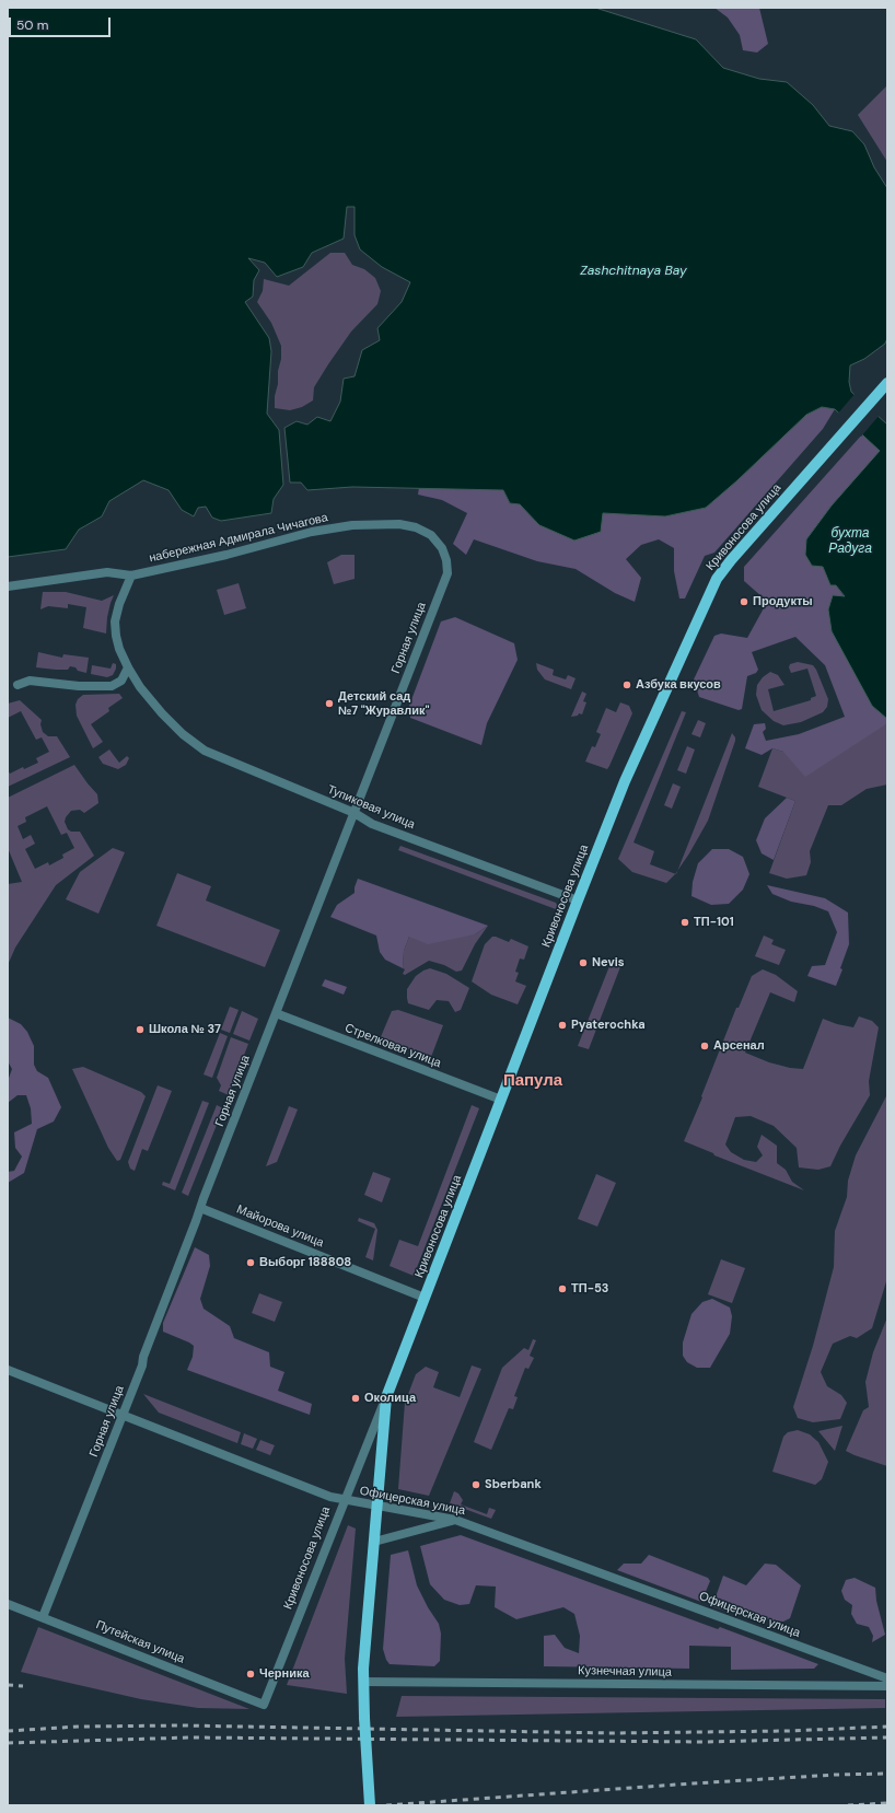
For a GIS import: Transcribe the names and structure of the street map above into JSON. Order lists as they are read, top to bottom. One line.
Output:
{"streets":{"main road":["Кривоносова улица"],"street":["набережная Адмирала Чичагова","Горная улица","Тупиковая улица","Стрелковая улица","Майорова улица","Офицерская улица","Путейская улица","Кузнечная улица"]},"crossings":[["Кривоносова улица","Тупиковая улица"],["Кривоносова улица","Стрелковая улица"],["Кривоносова улица","Майорова улица"],["Кривоносова улица","Офицерская улица"],["Кривоносова улица","Путейская улица"],["Кривоносова улица","Кузнечная улица"],["набережная Адмирала Чичагова","Горная улица"],["набережная Адмирала Чичагова","Тупиковая улица"],["Горная улица","Тупиковая улица"],["Горная улица","Стрелковая улица"],["Горная улица","Майорова улица"],["Горная улица","Офицерская улица"],["Горная улица","Путейская улица"]],"districts":["Папула"],"water":["Zashchitnaya Bay","бухта Радуга"],"places":["Продукты","Азбука вкусов","Детский сад №7 \"Журавлик\"","ТП-101","Nevis","Pyaterochka","Школа № 37","Арсенал","Выборг 188808","ТП-53","Околица","Sberbank","Черника"],"scale_bar":"50 m"}
